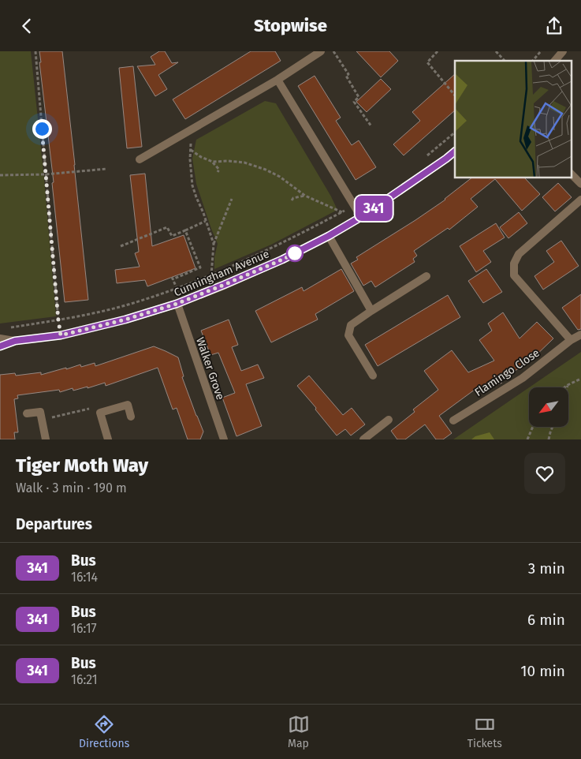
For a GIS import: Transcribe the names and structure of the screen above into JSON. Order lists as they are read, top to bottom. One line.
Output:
{"streets":{"street":["Cunningham Avenue","Walker Grove","Flamingo Close"]},"crossings":[["Cunningham Avenue","Walker Grove"]],"lines":["bus line 341"],"north":"bottom left","page":{"header":"Stopwise","on_map":"341","heading":[["Tiger Moth Way","Walk · 3 min · 190 m"],"Departures"],"list":[{"mark":"341","name":"Bus","note":"16:14","value":"3 min"},{"mark":"341","name":"Bus","note":"16:17","value":"6 min"},{"mark":"341","name":"Bus","note":"16:21","value":"10 min"}],"tabs":["Directions","Map","Tickets"]}}
